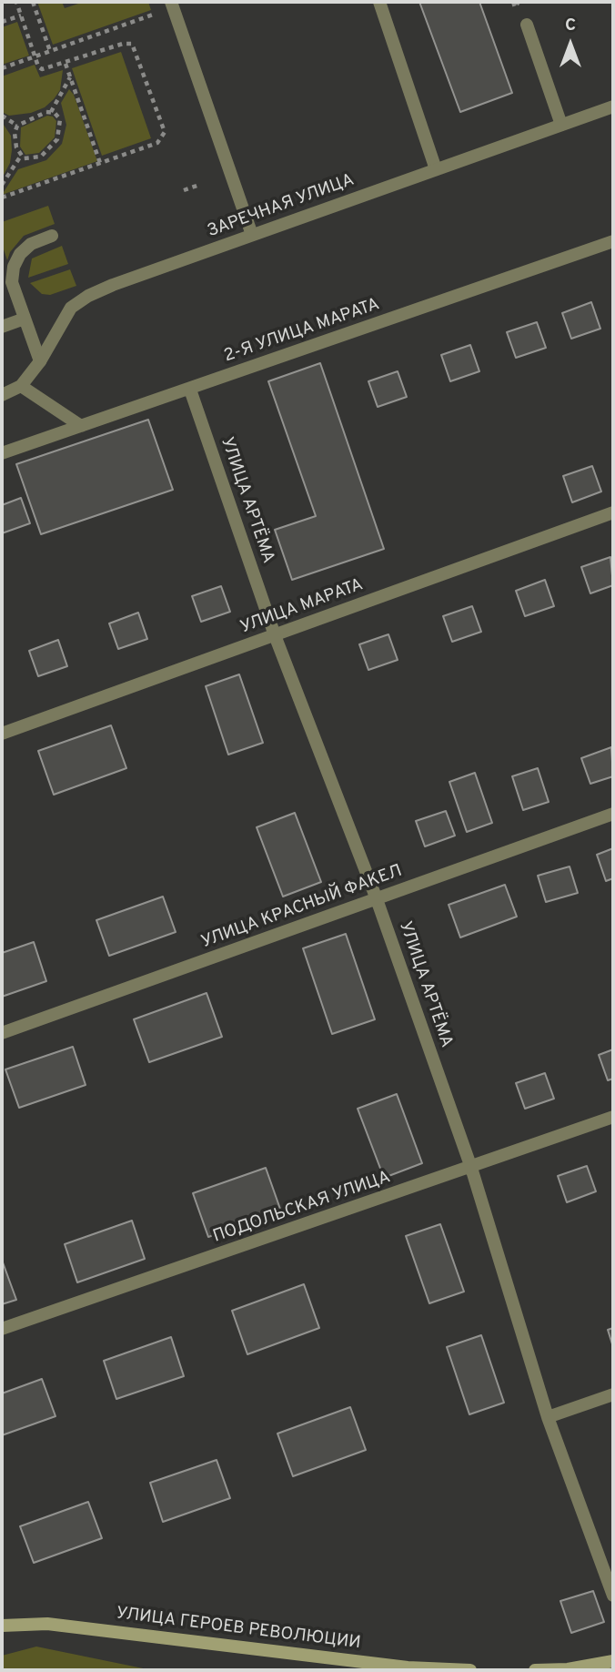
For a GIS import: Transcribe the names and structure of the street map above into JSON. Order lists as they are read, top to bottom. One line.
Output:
{"streets":{"street":["ЗАРЕЧНАЯ УЛИЦА","2-Я УЛИЦА МАРАТА","УЛИЦА АРТЁМА","УЛИЦА МАРАТА","УЛИЦА КРАСНЫЙ ФАКЕЛ","ПОДОЛЬСКАЯ УЛИЦА","УЛИЦА ГЕРОЕВ РЕВОЛЮЦИИ"]},"crossings":[["2-Я УЛИЦА МАРАТА","УЛИЦА АРТЁМА"],["УЛИЦА АРТЁМА","УЛИЦА МАРАТА"],["УЛИЦА АРТЁМА","УЛИЦА КРАСНЫЙ ФАКЕЛ"],["УЛИЦА АРТЁМА","ПОДОЛЬСКАЯ УЛИЦА"]],"north":"top"}
